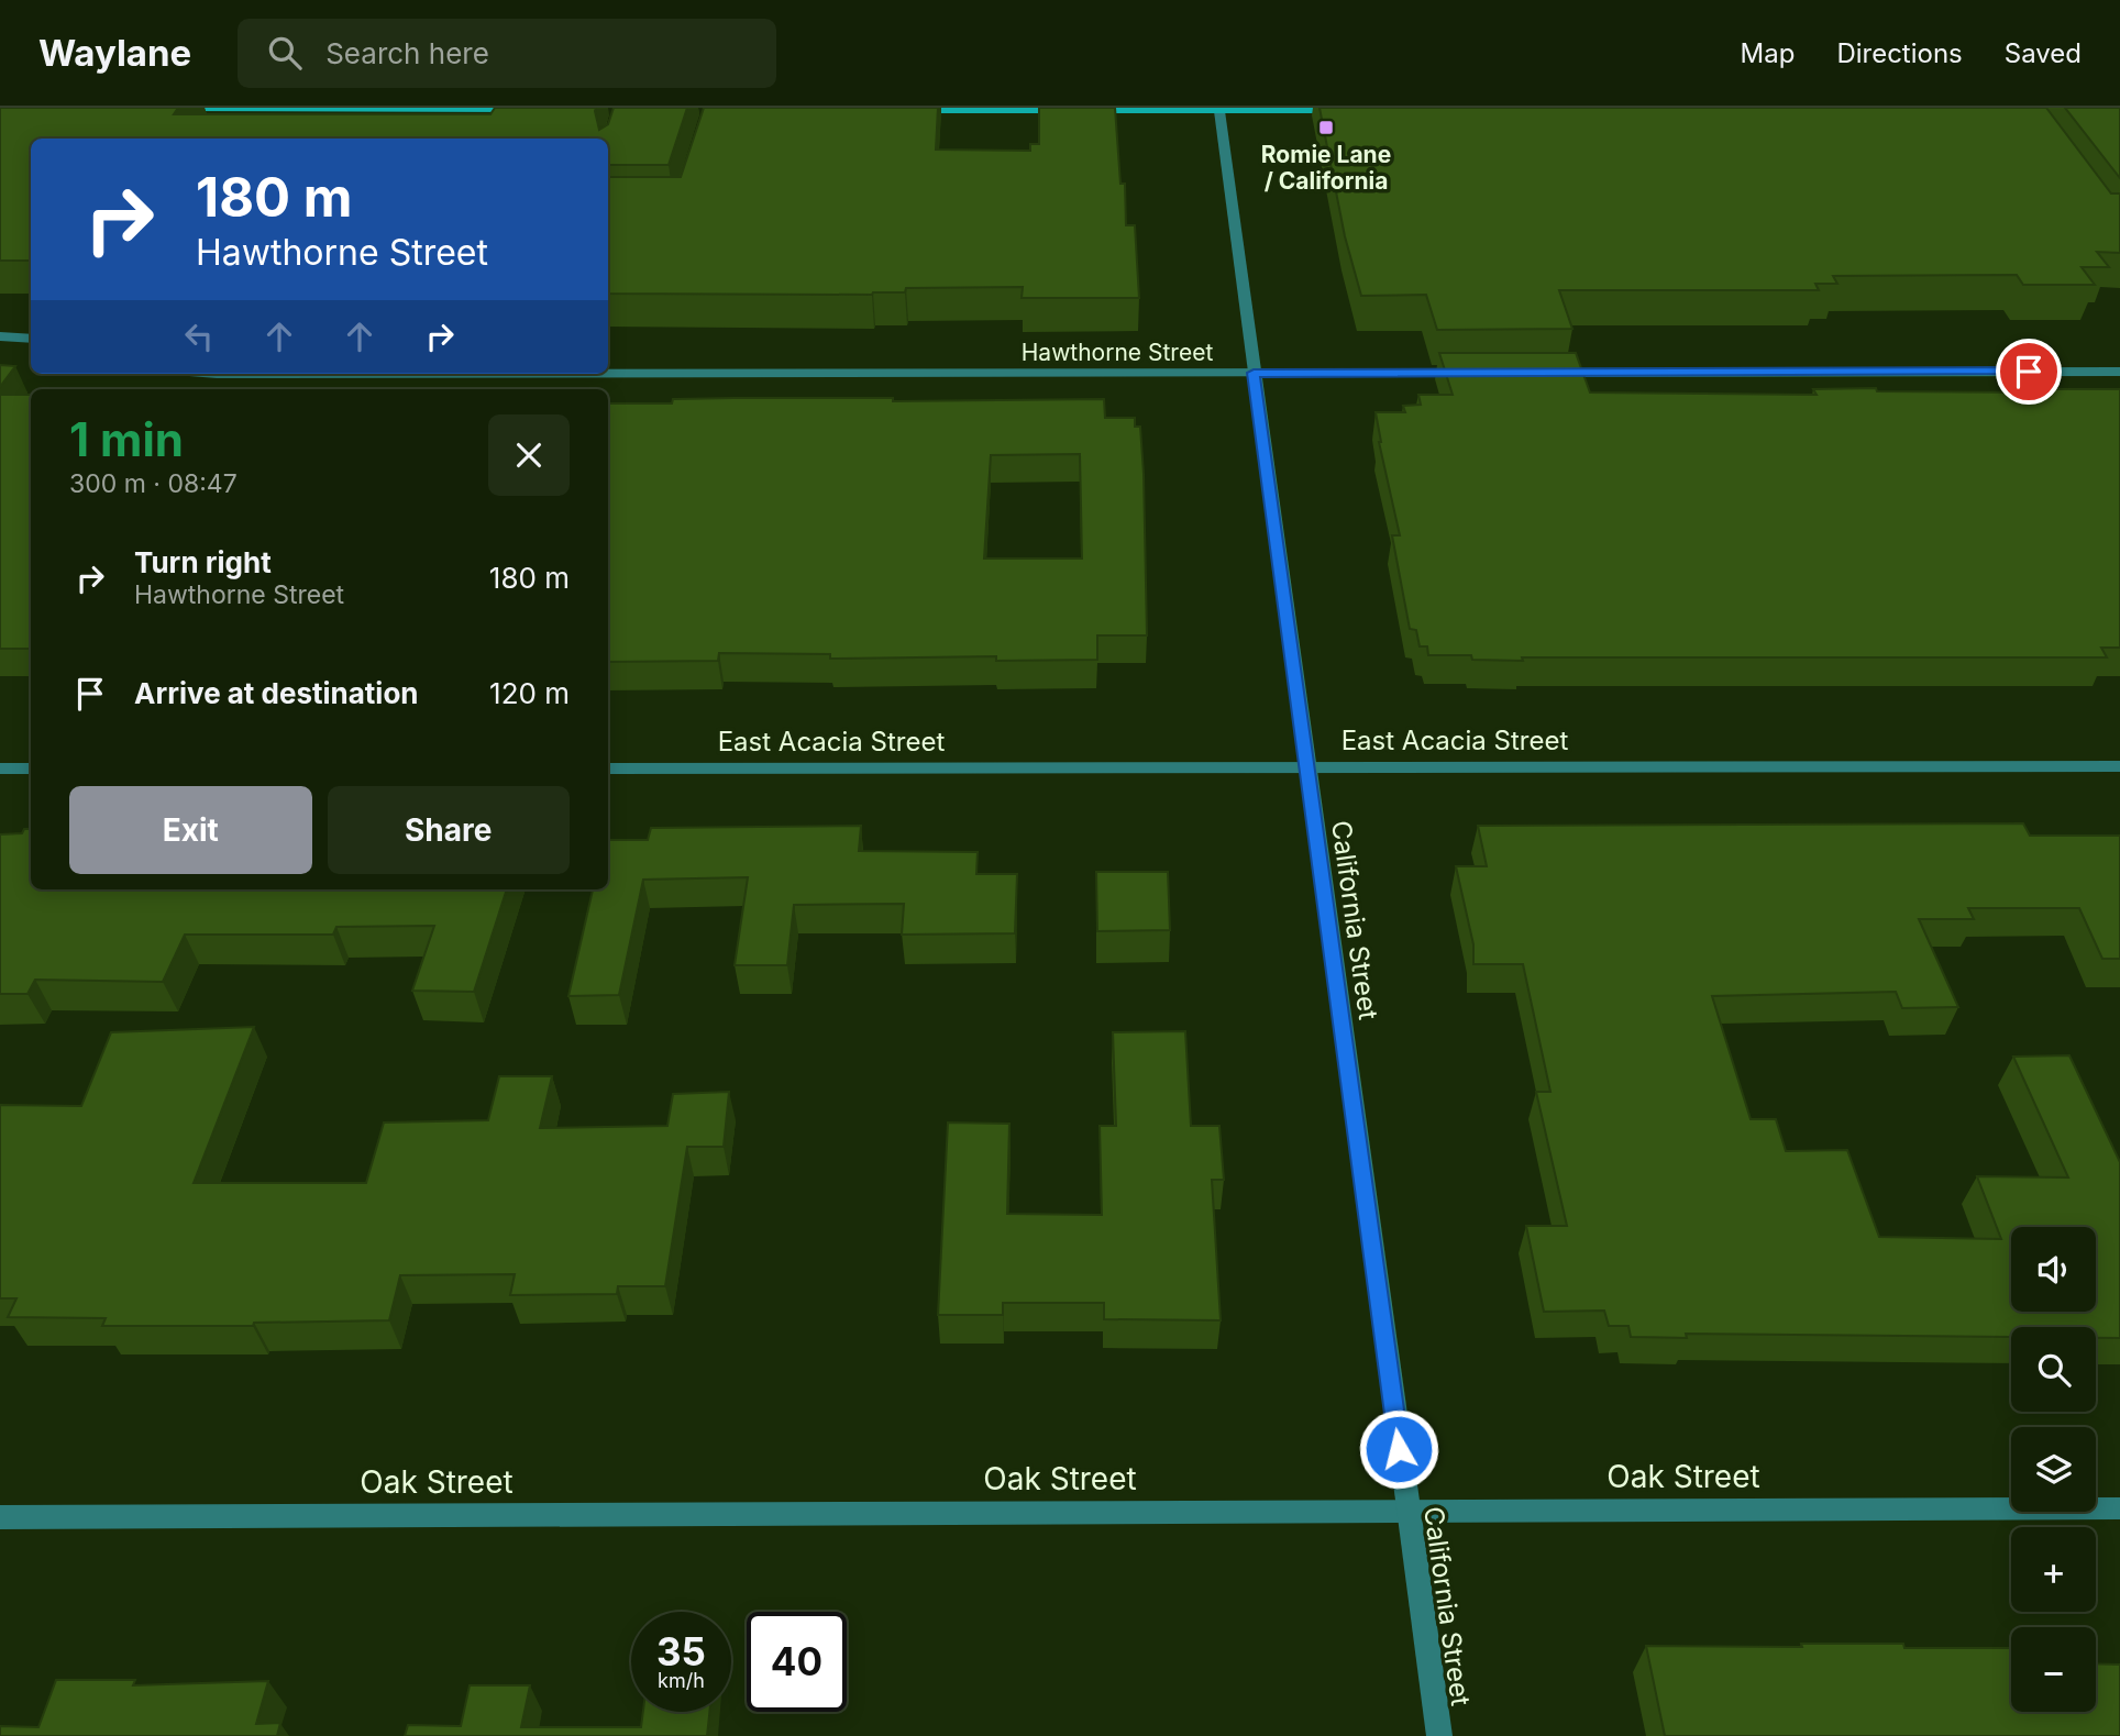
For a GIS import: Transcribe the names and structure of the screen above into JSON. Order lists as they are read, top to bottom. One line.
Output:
{"streets":{"street":["Hawthorne Street","East Acacia Street","California Street","Oak Street"]},"crossings":[["Hawthorne Street","California Street"],["East Acacia Street","California Street"],["California Street","Oak Street"]],"places":{"transit":["Romie Lane / California"]},"page":{"header":"Waylane","search":"Search here","nav":["Map","Directions","Saved"],"turn":["180 m","Hawthorne Street"],"heading":["1 min","300 m · 08:47"],"list":[{"name":"Turn right","note":"Hawthorne Street","value":"180 m"},{"name":"Arrive at destination","value":"120 m"}],"buttons":["Exit","Share"],"map_buttons":["+","−"],"speed":"35 km/h","limit":"40"}}
